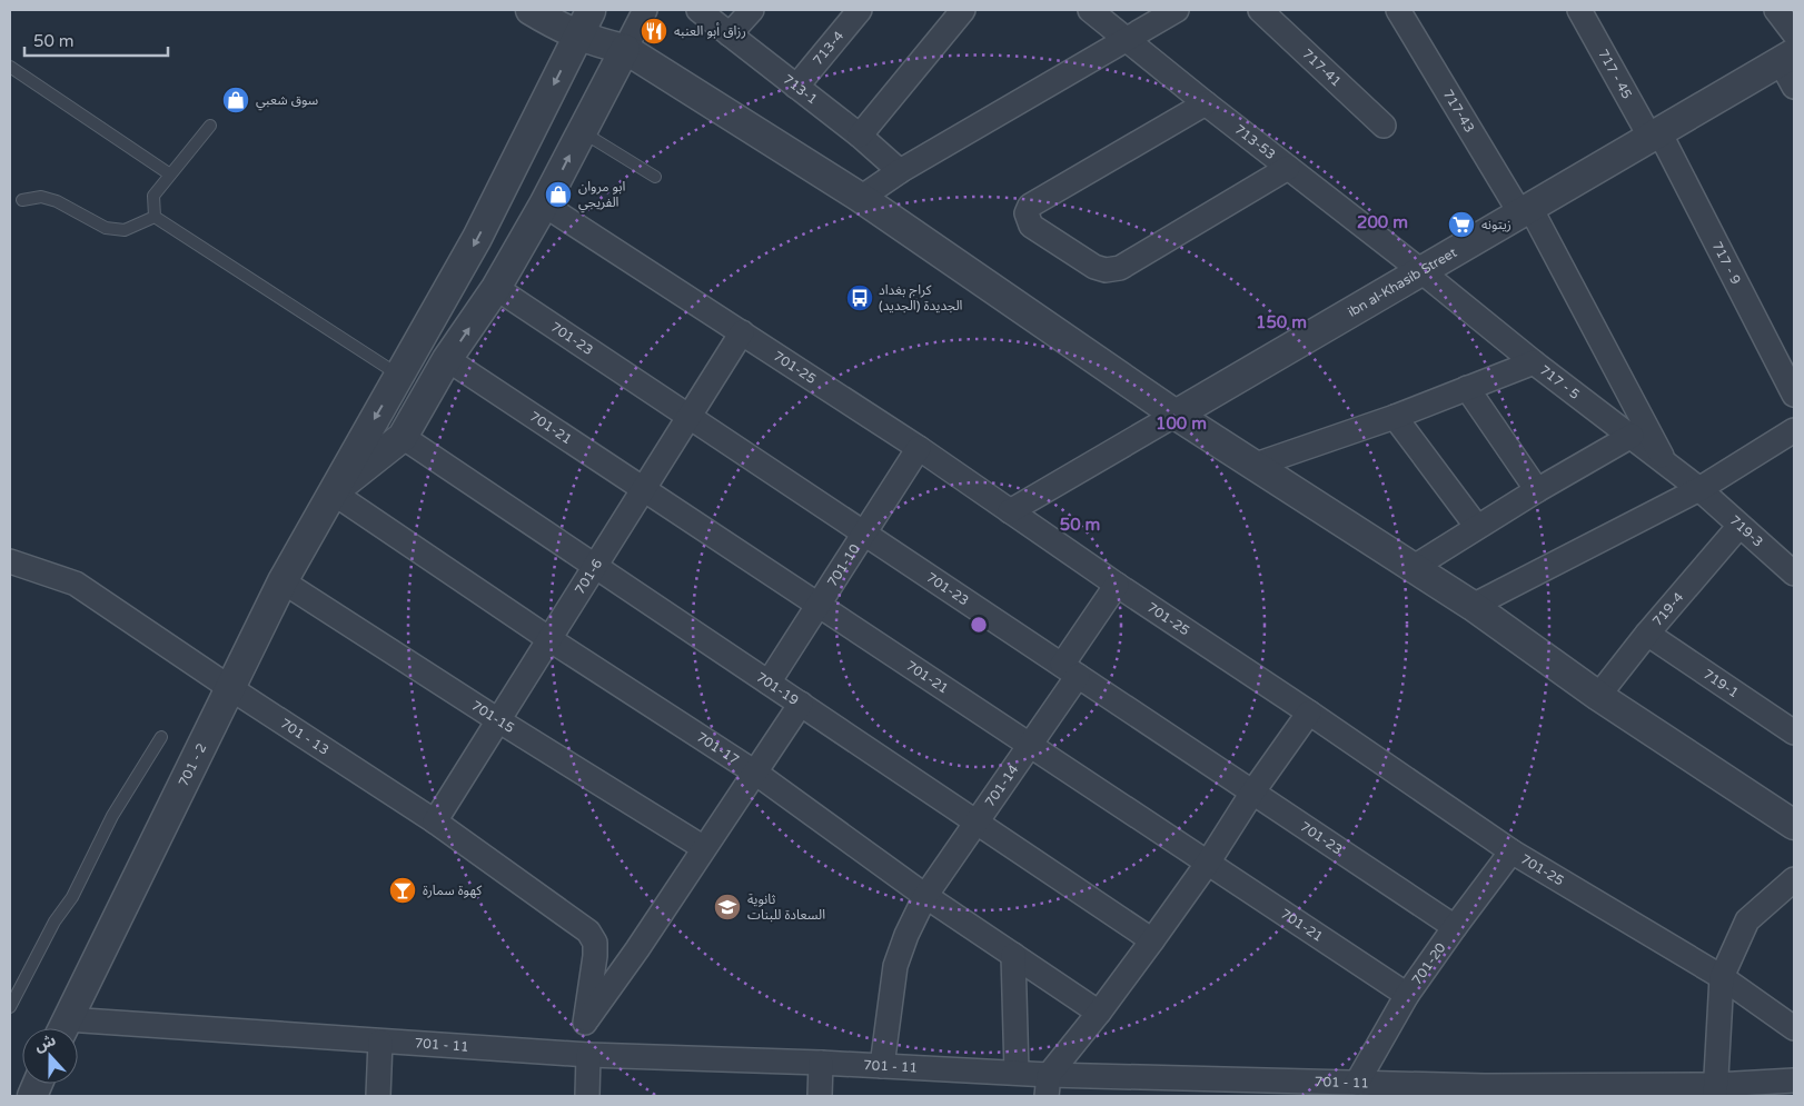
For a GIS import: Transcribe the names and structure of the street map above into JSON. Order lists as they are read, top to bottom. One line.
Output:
{"streets":{"street":["713-4","717-41","717 - 45","713-1","717-43","713-53","717 - 9","ibn al-Khasib Street","701-23","701-25","717 - 5","701-21","719-3","701-10","701-6","719-4","719-1","701-19","701-15","701 - 13","701-17","701 - 2","701-14","701-20","701 - 11"]},"crossings":[["713-4","713-1"],["717 - 45","717 - 9"],["717 - 45","ibn al-Khasib Street"],["717-43","ibn al-Khasib Street"],["717-43","717 - 5"],["713-53","ibn al-Khasib Street"],["713-53","717 - 5"],["717 - 9","ibn al-Khasib Street"],["ibn al-Khasib Street","701-25"],["ibn al-Khasib Street","717 - 5"],["701-23","701-10"],["701-23","701-6"],["701-23","701-14"],["701-23","701-20"],["701-25","701-10"],["701-25","701-6"],["701-25","701-14"],["701-25","701-20"],["717 - 5","719-3"],["701-21","701-10"],["701-21","701-6"],["701-21","701-14"],["701-21","701-20"],["719-3","719-4"],["701-10","701-19"],["701-6","701-19"],["701-6","701-15"],["701-6","701 - 13"],["701-6","701-17"],["719-4","719-1"],["701-19","701-14"],["701-15","701 - 2"],["701 - 13","701 - 2"],["701-17","701 - 2"],["701-17","701-14"],["701-14","701 - 11"],["701-20","701 - 11"]],"places":{"restaurant":["رزاق أبو العنبه"],"shop":["سوق شعبي","ابو مروان الفريجي"],"supermarket":["زيتونه"],"bus stop":["كراج بغداد الجديدة (الجديد)"],"bar":["كهوة سمارة"],"school or university":["ثانوية السعادة للبنات"]},"scale_bar":"50 m","north":"top","rings":["200 m","150 m","100 m","50 m"]}
